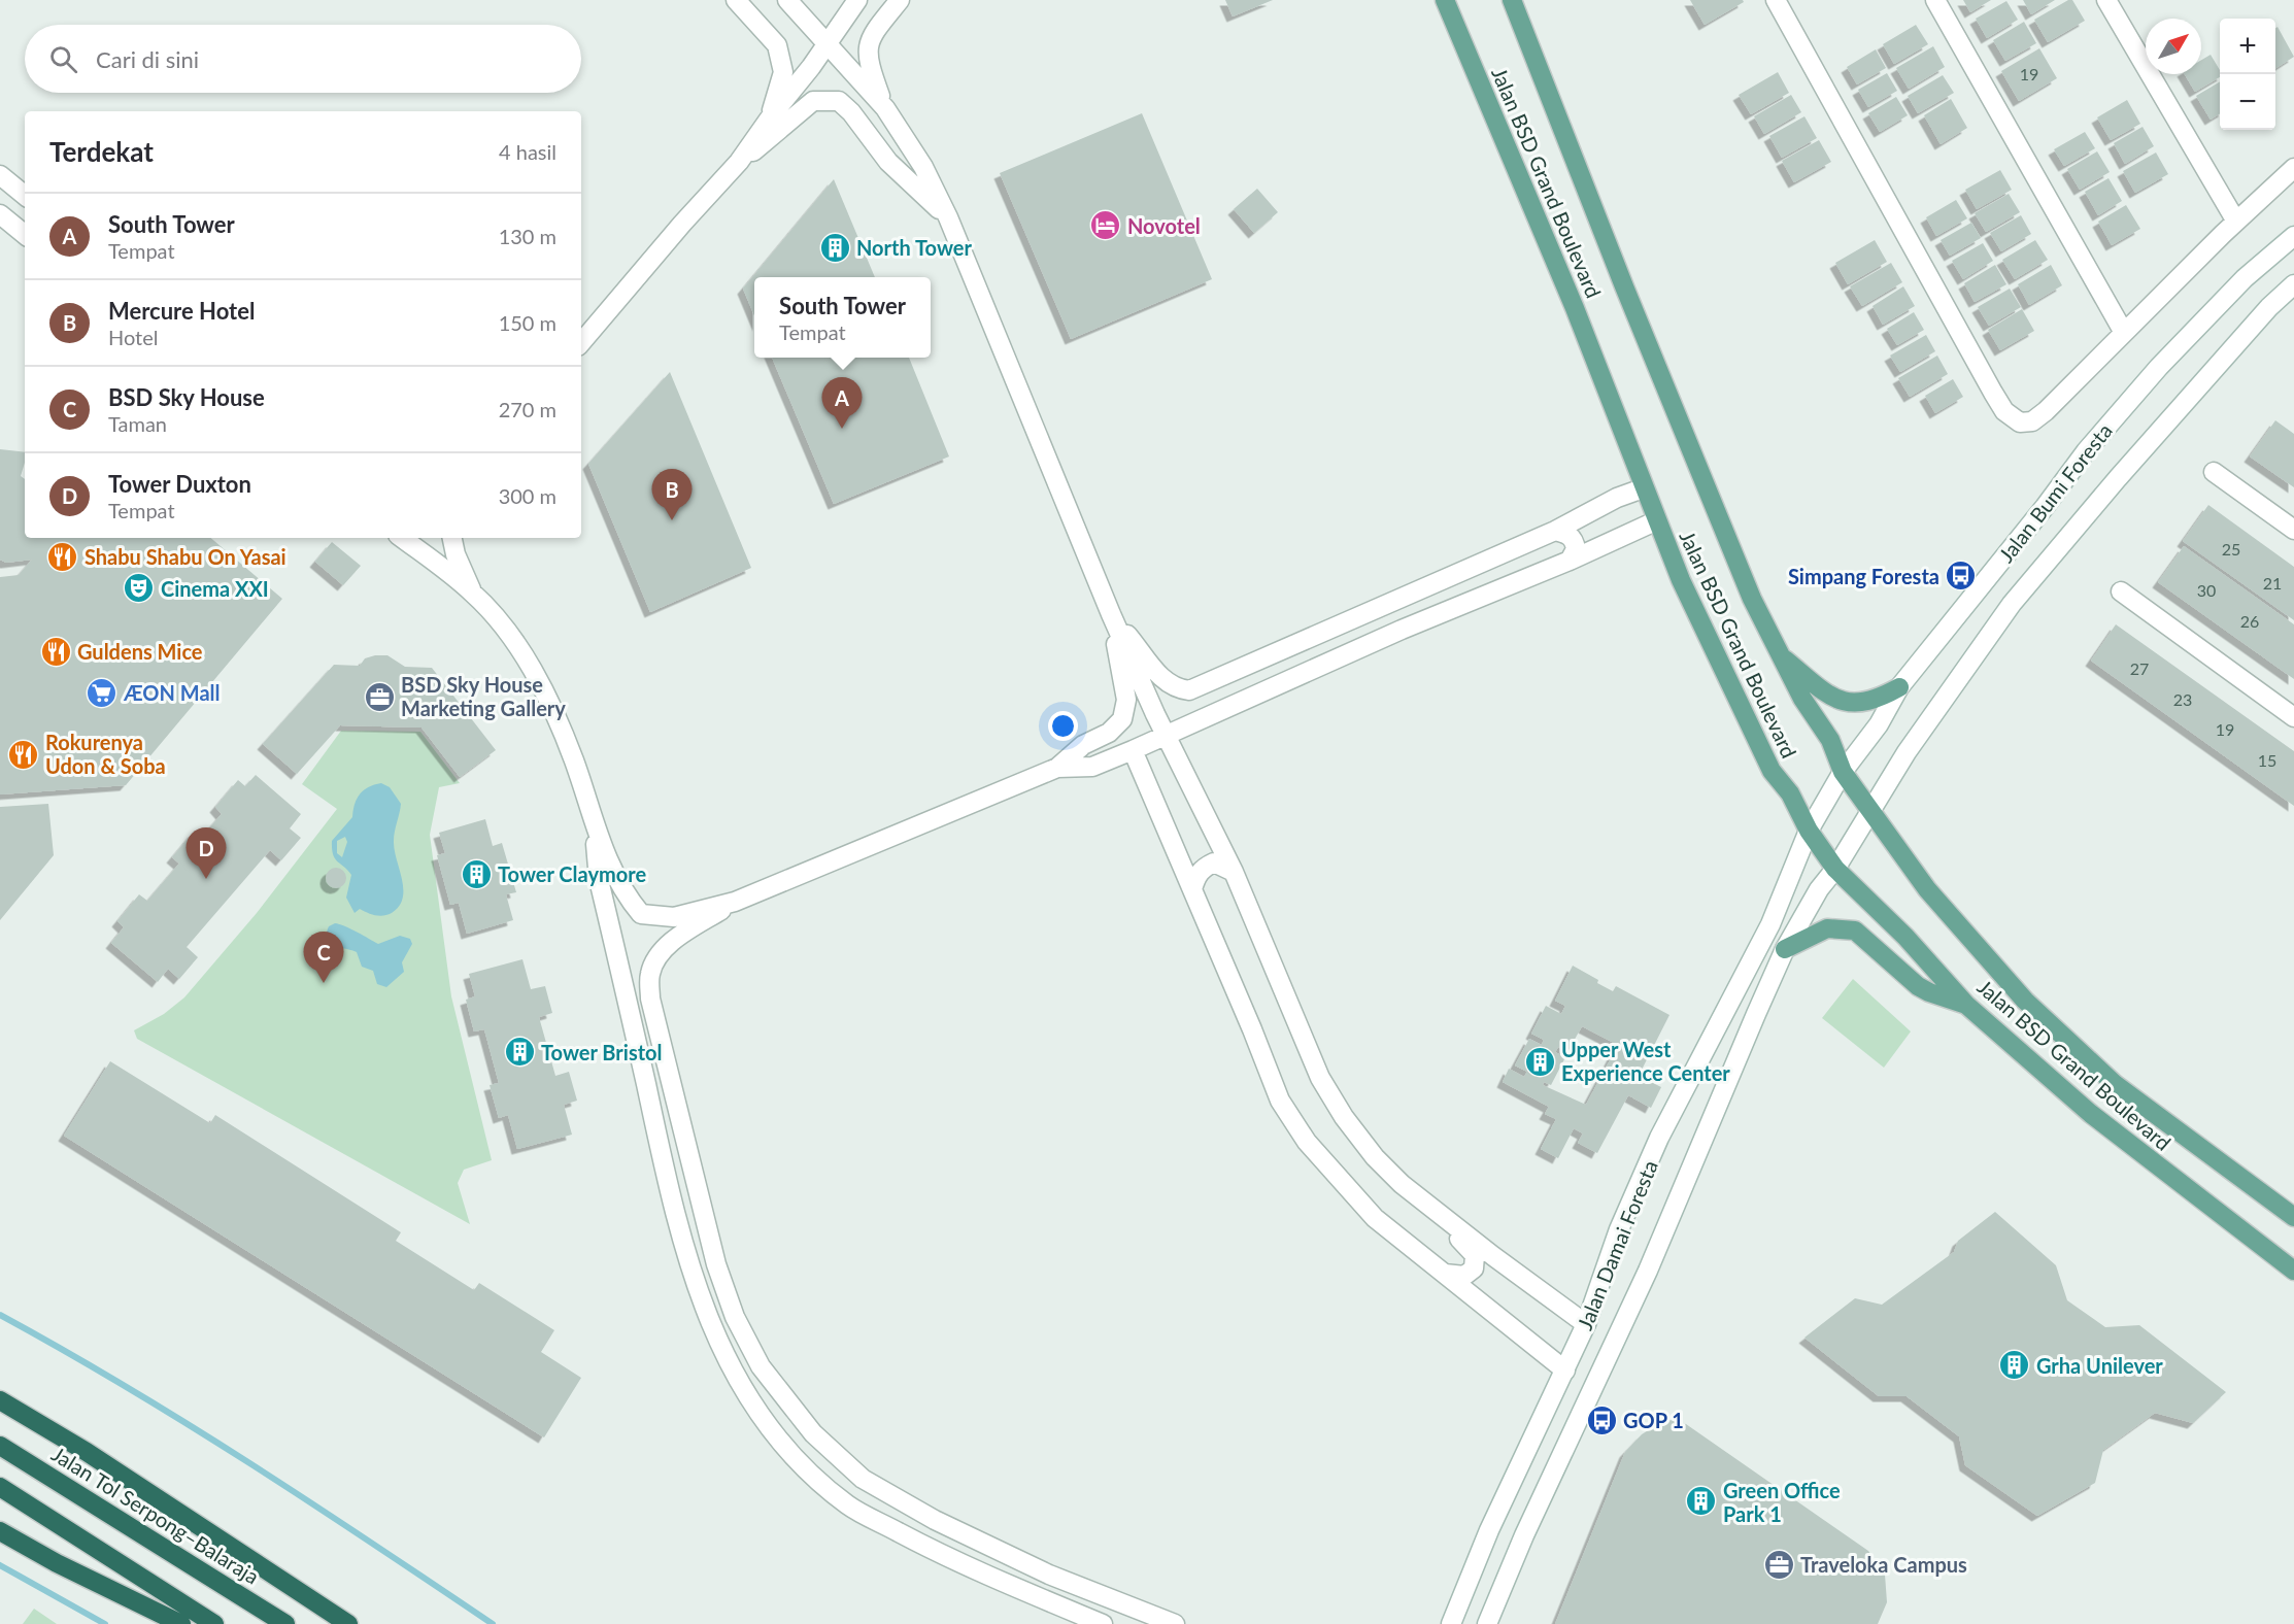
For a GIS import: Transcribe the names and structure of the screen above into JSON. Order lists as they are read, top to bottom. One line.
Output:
{"streets":{"highway":["Jalan Tol Serpong–Balaraja"],"main road":["Jalan BSD Grand Boulevard"],"street":["Jalan Bumi Foresta","Jalan Damai Foresta"]},"crossings":[["Jalan BSD Grand Boulevard","Jalan Bumi Foresta"],["Jalan BSD Grand Boulevard","Jalan Damai Foresta"],["Jalan Bumi Foresta","Jalan Damai Foresta"]],"places":{"hotel":["Novotel"],"building":["North Tower","Tower Claymore","Tower Bristol","Upper West Experience Center","Grha Unilever","Green Office Park 1"],"restaurant":["Shabu Shabu On Yasai","Guldens Mice","Rokurenya Udon & Soba"],"bus stop":["Simpang Foresta","GOP 1"],"theatre":["Cinema XXI"],"supermarket":["ÆON Mall"],"office":["BSD Sky House Marketing Gallery","Traveloka Campus"]},"house_numbers":["19","25","21","30","26","27","23","19","15"],"north":"top right","page":{"map_buttons":["+","−"],"search":"Cari di sini","heading":["Terdekat","4 hasil"],"list":[{"mark":"A","name":"South Tower","note":"Tempat","value":"130 m"},{"mark":"B","name":"Mercure Hotel","note":"Hotel","value":"150 m"},{"mark":"C","name":"BSD Sky House","note":"Taman","value":"270 m"},{"mark":"D","name":"Tower Duxton","note":"Tempat","value":"300 m"}],"popup":["South Tower","Tempat"],"pins":["A","B","D","C"]}}
